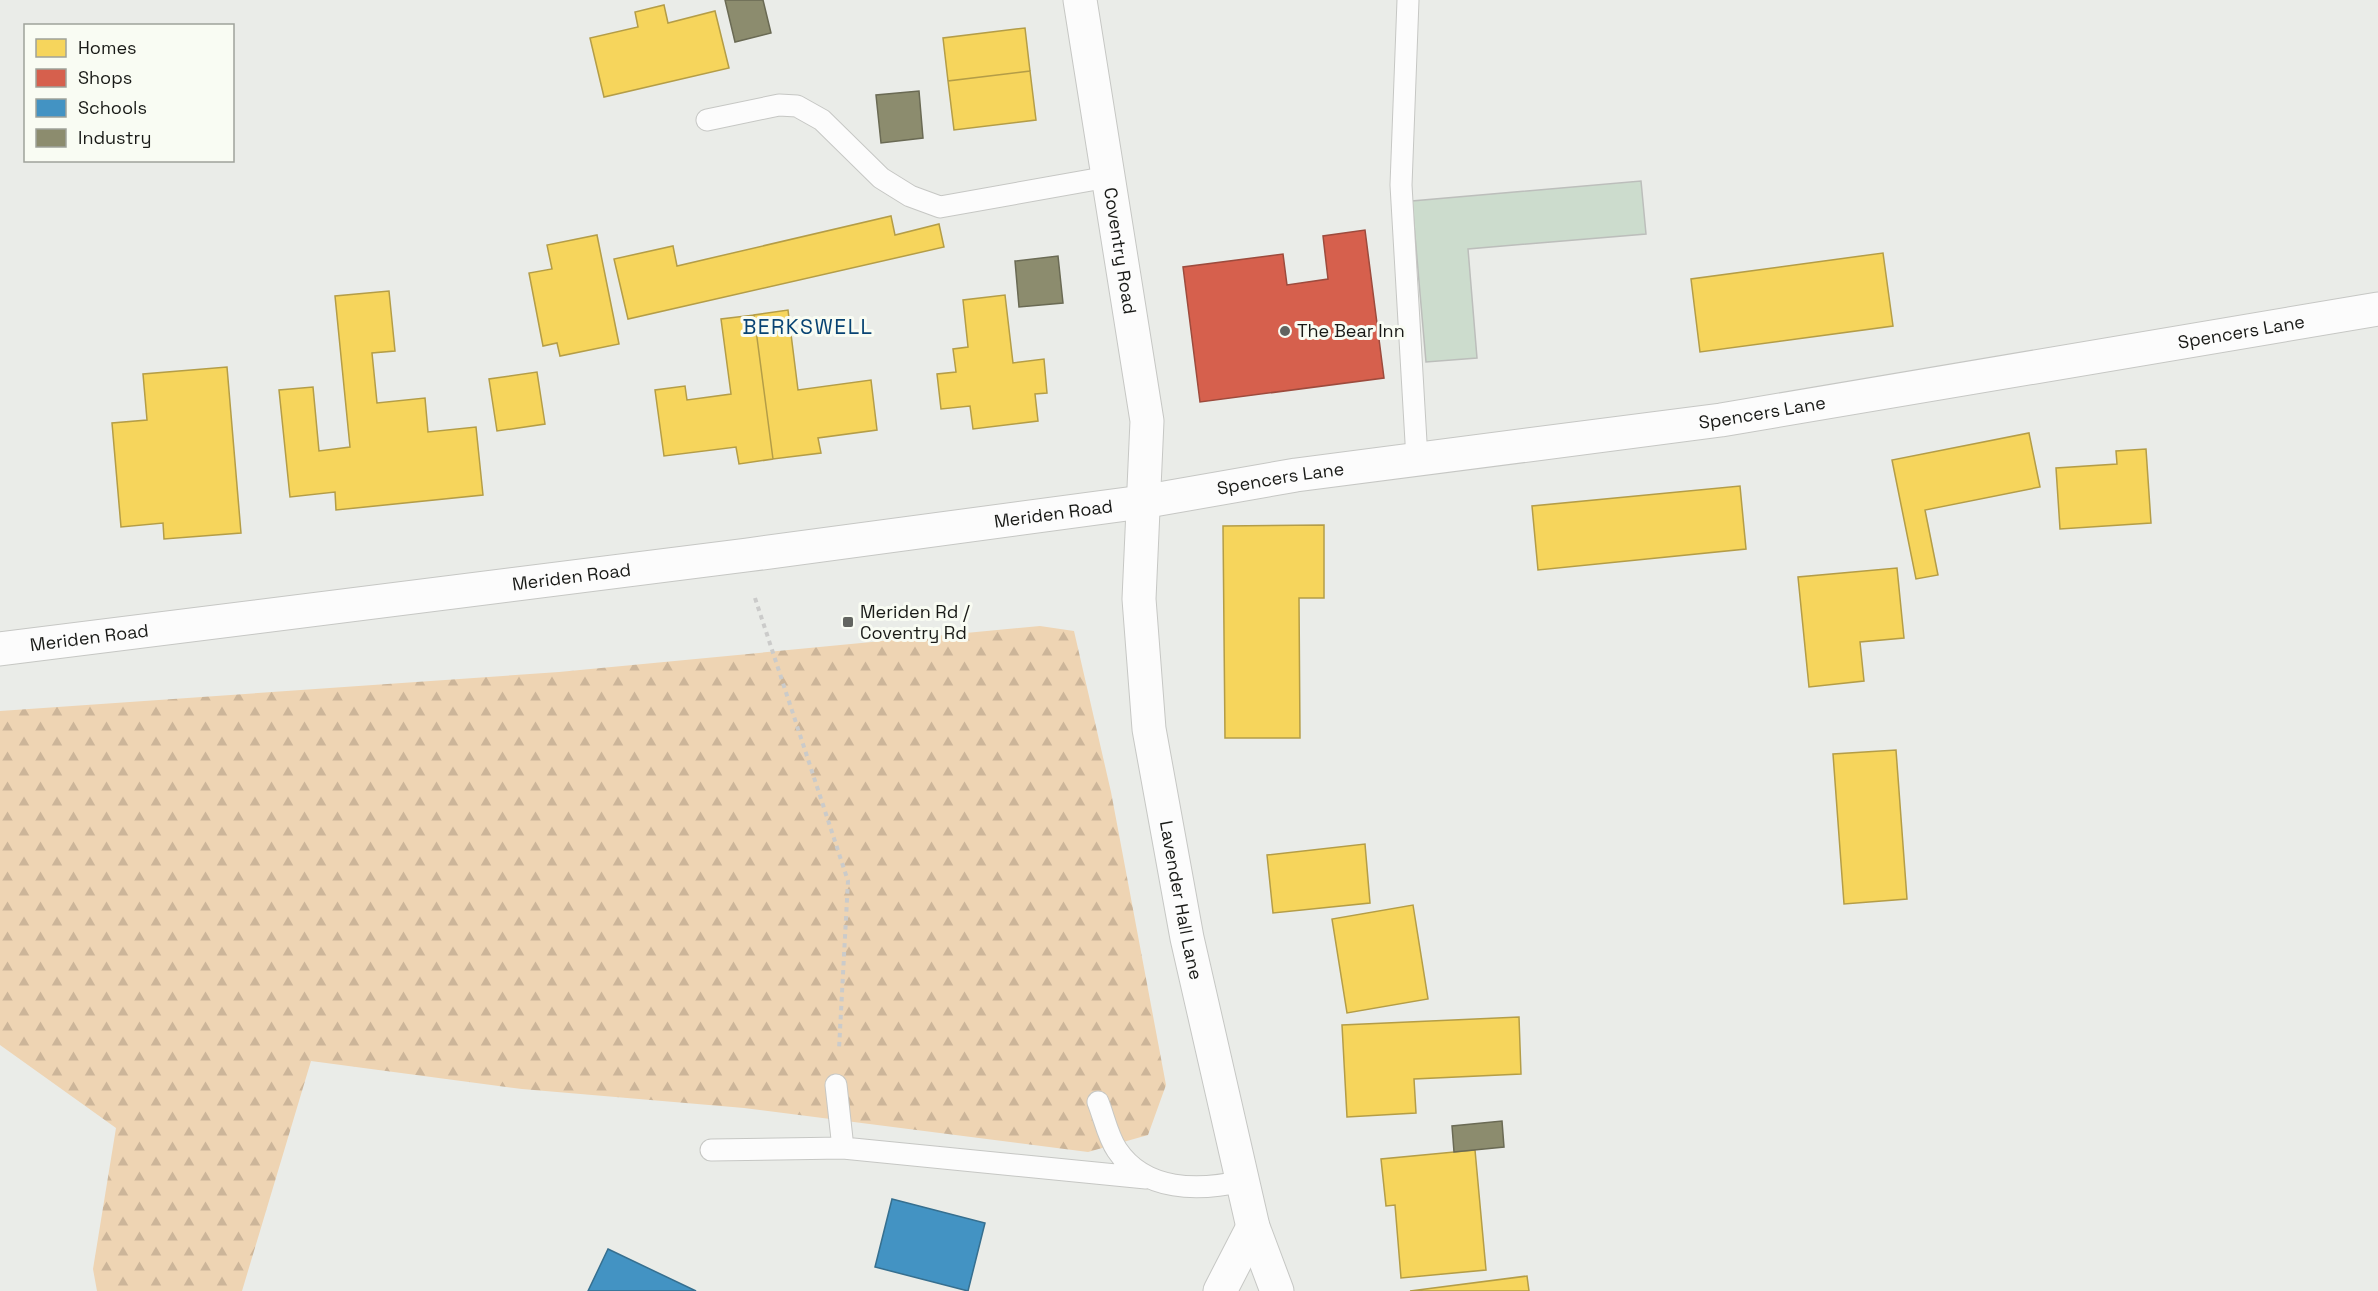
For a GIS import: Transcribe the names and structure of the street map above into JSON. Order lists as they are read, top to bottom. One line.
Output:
{"streets":{"street":["Coventry Road","Spencers Lane","Meriden Road","Lavender Hall Lane"]},"crossings":[["Coventry Road","Spencers Lane"],["Coventry Road","Meriden Road"],["Coventry Road","Lavender Hall Lane"],["Spencers Lane","Meriden Road"],["Spencers Lane","Lavender Hall Lane"],["Meriden Road","Lavender Hall Lane"]],"districts":["BERKSWELL"],"places":{"other":["The Bear Inn"],"transit":["Meriden Rd / Coventry Rd"]},"legend":["Homes","Shops","Schools","Industry"]}
